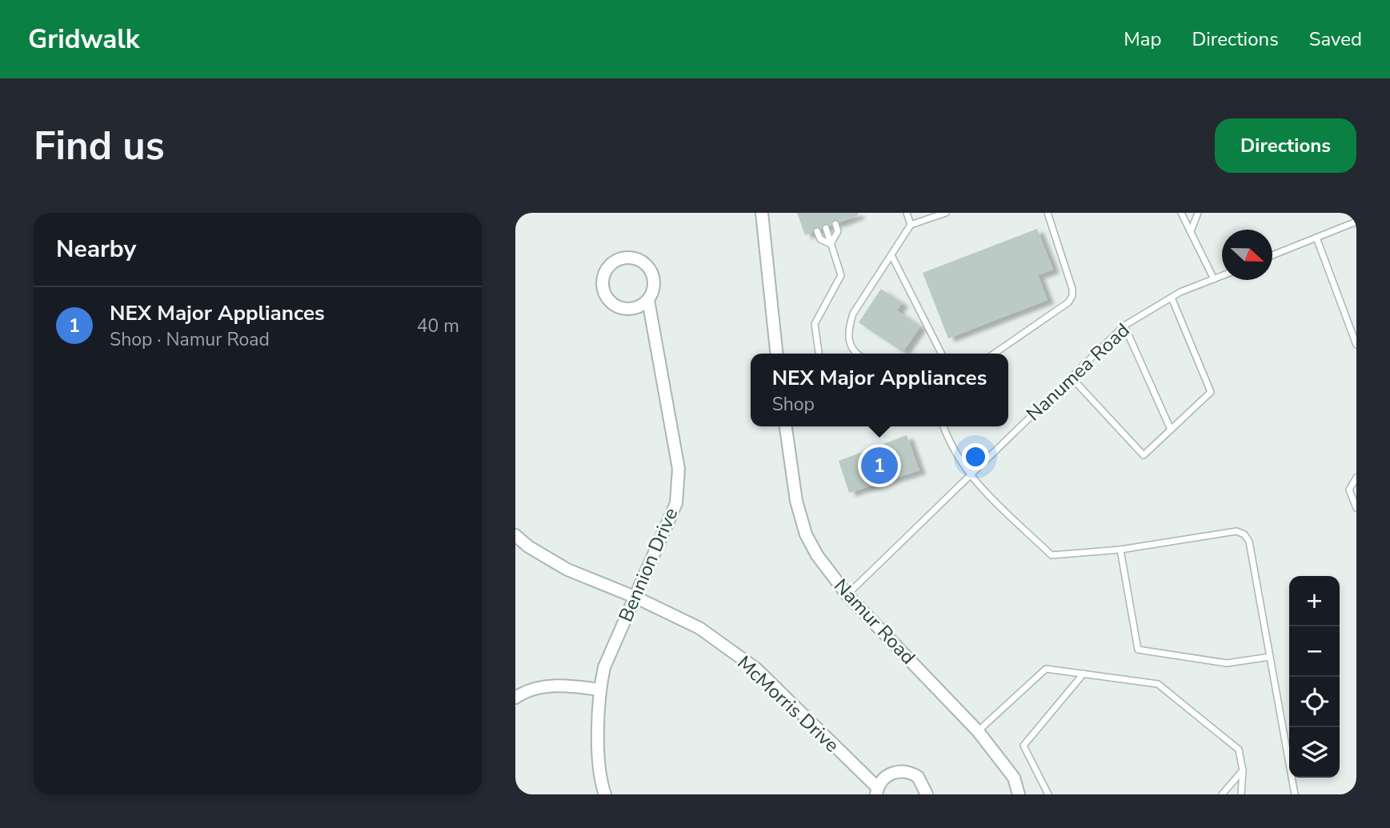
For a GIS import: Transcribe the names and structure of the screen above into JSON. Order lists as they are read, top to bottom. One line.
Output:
{"streets":{"street":["Bennion Drive","Namur Road","McMorris Drive"],"lane":["Nanumea Road"]},"crossings":[["Nanumea Road","Namur Road"],["Bennion Drive","McMorris Drive"]],"north":"right","page":{"header":"Gridwalk","nav":["Map","Directions","Saved"],"buttons":"Directions","title":"Find us","heading":"Nearby","list":[{"mark":"1","name":"NEX Major Appliances","note":"Shop · Namur Road","value":"40 m"}],"popup":["NEX Major Appliances","Shop"],"pins":"1","map_buttons":["+","−"]}}
